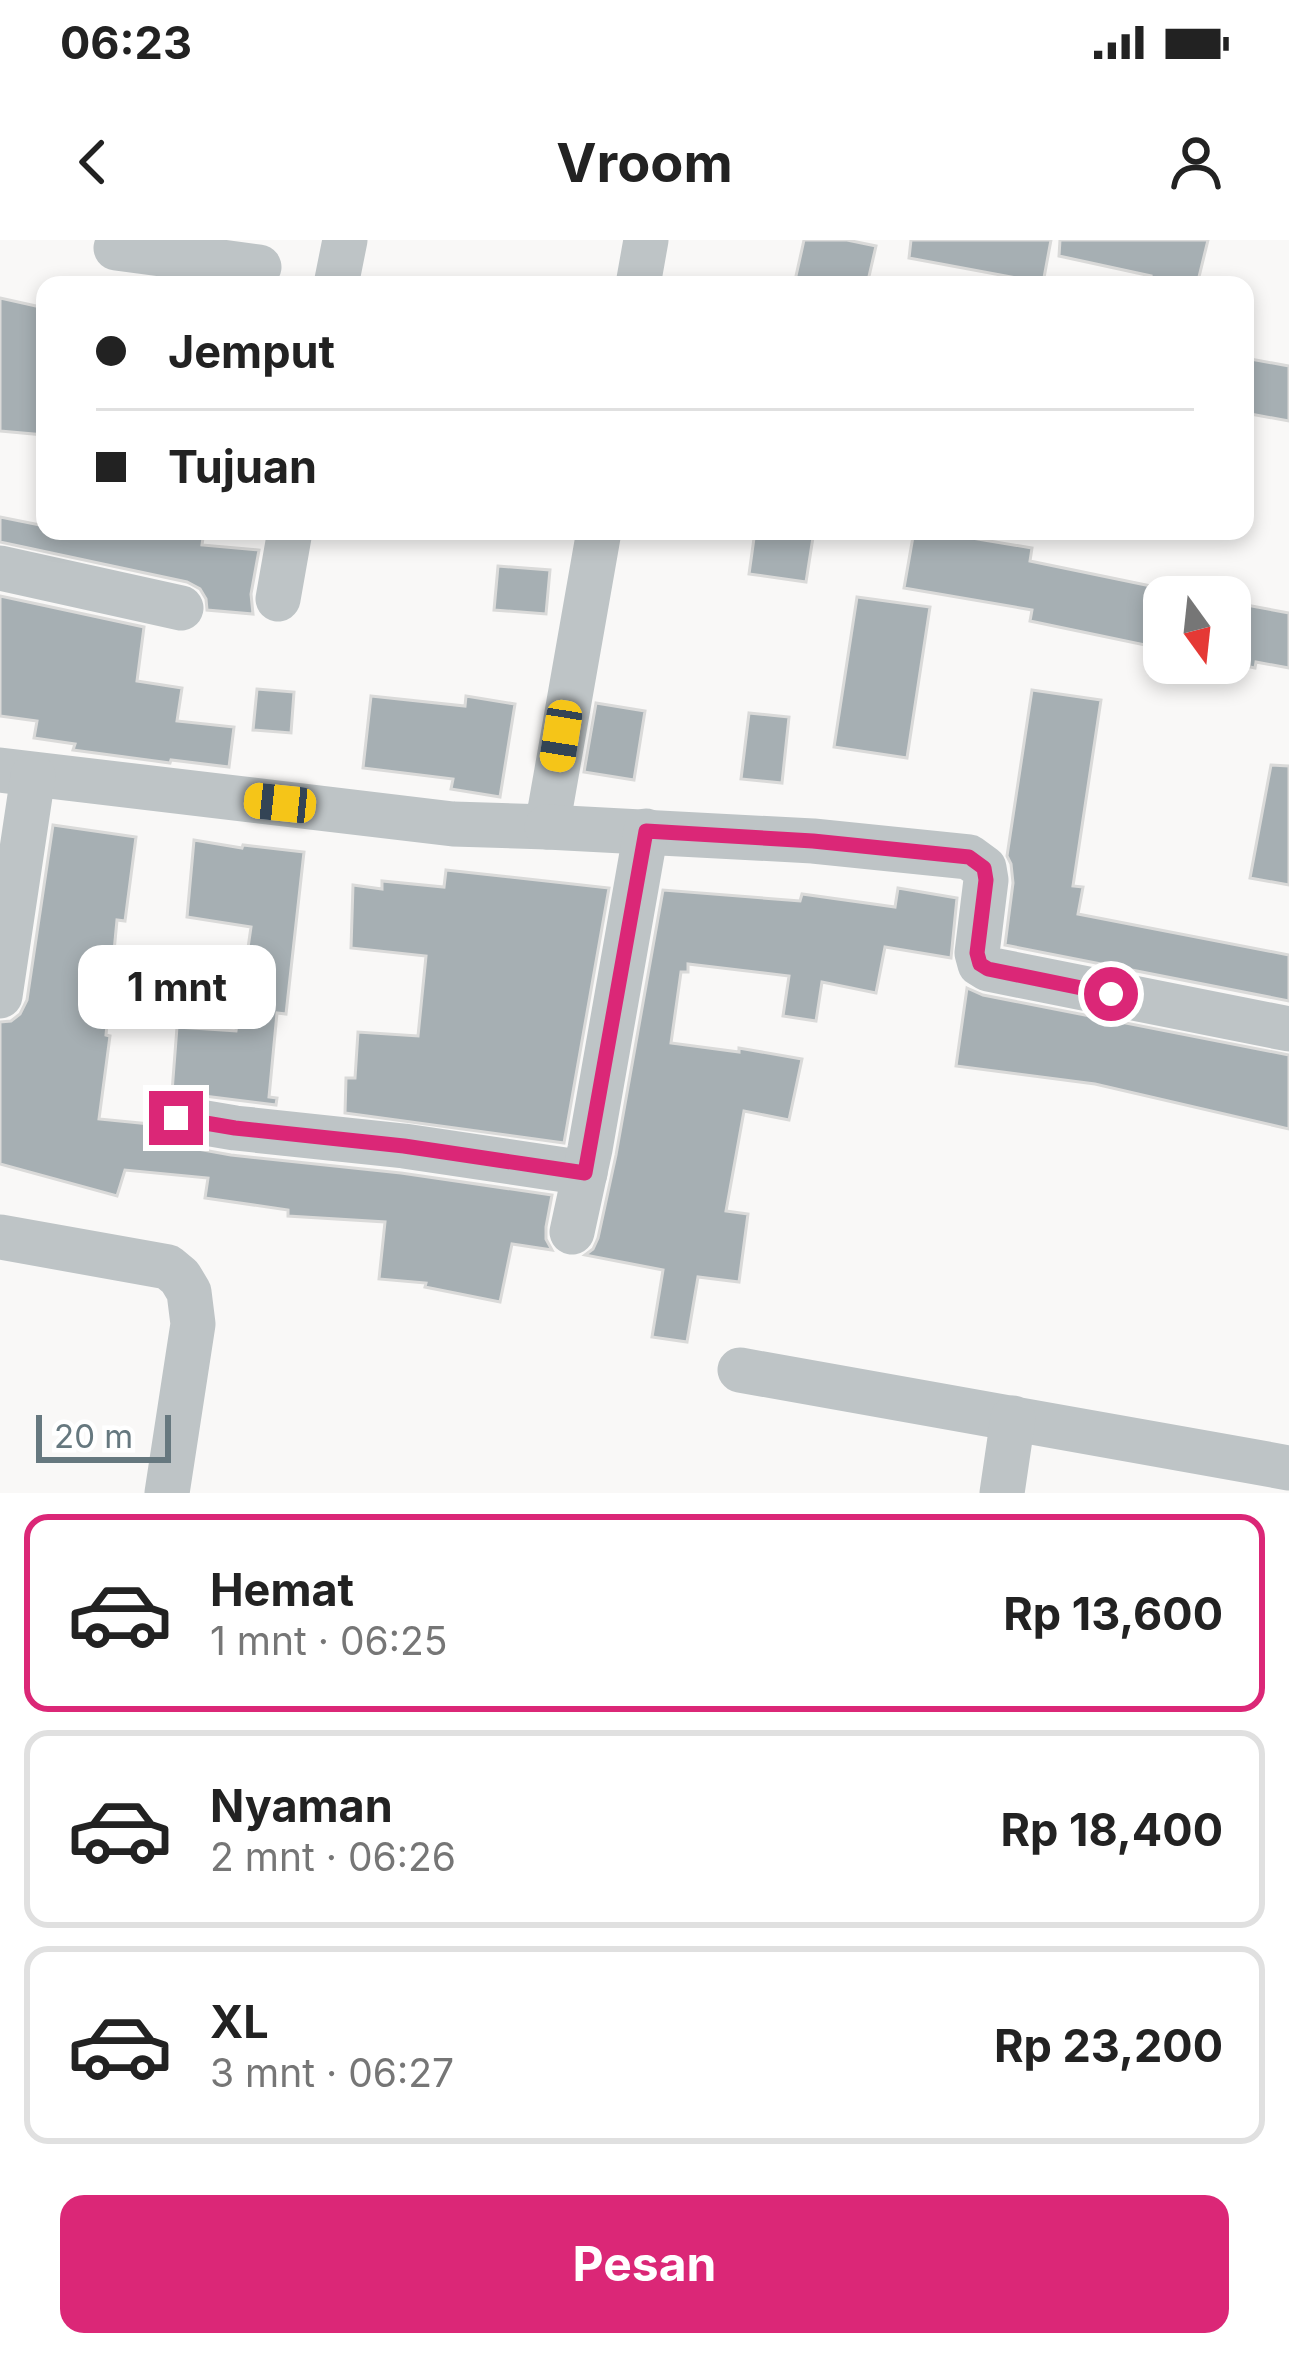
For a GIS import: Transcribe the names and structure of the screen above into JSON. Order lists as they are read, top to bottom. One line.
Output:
{"scale_bar":"20 m","north":"bottom","page":{"status":"06:23","header":"Vroom","banner":["Jemput","Tujuan"],"bubble":"1 mnt","scale":"20 m","list":[{"name":"Hemat","note":"1 mnt · 06:25","value":"Rp 13,600"},{"name":"Nyaman","note":"2 mnt · 06:26","value":"Rp 18,400"},{"name":"XL","note":"3 mnt · 06:27","value":"Rp 23,200"}],"buttons":"Pesan"}}
